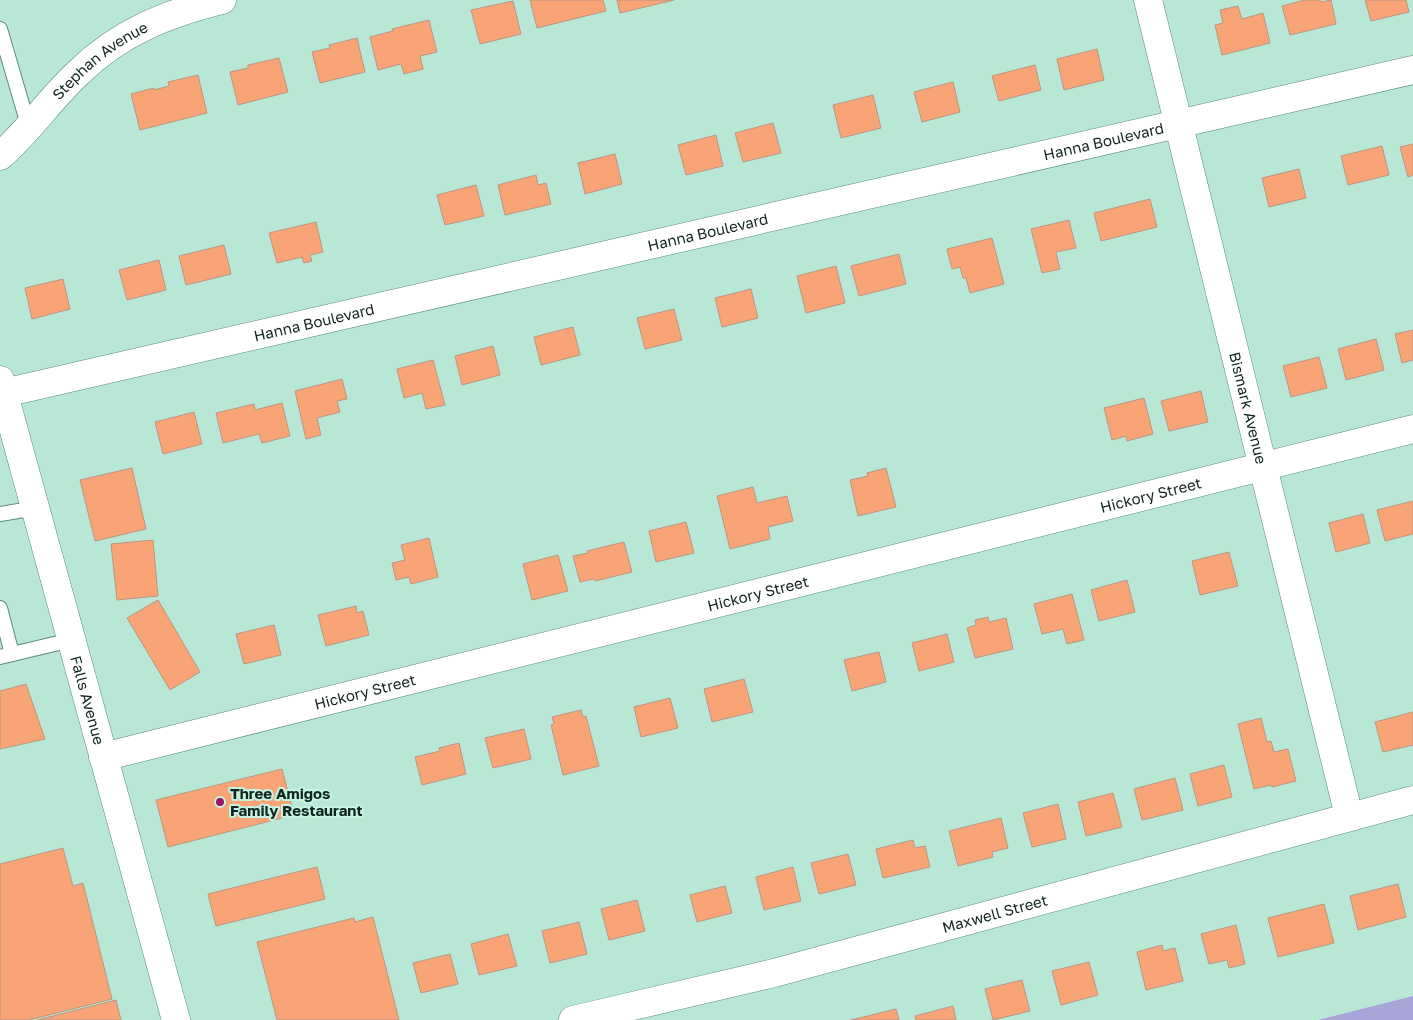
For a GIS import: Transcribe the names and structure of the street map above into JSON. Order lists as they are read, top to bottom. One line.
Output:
{"streets":{"street":["Stephan Avenue","Hanna Boulevard","Bismark Avenue","Hickory Street","Falls Avenue","Maxwell Street"]},"crossings":[["Hanna Boulevard","Bismark Avenue"],["Hanna Boulevard","Falls Avenue"],["Bismark Avenue","Hickory Street"],["Bismark Avenue","Maxwell Street"],["Hickory Street","Falls Avenue"]],"places":["Three Amigos Family Restaurant"]}
